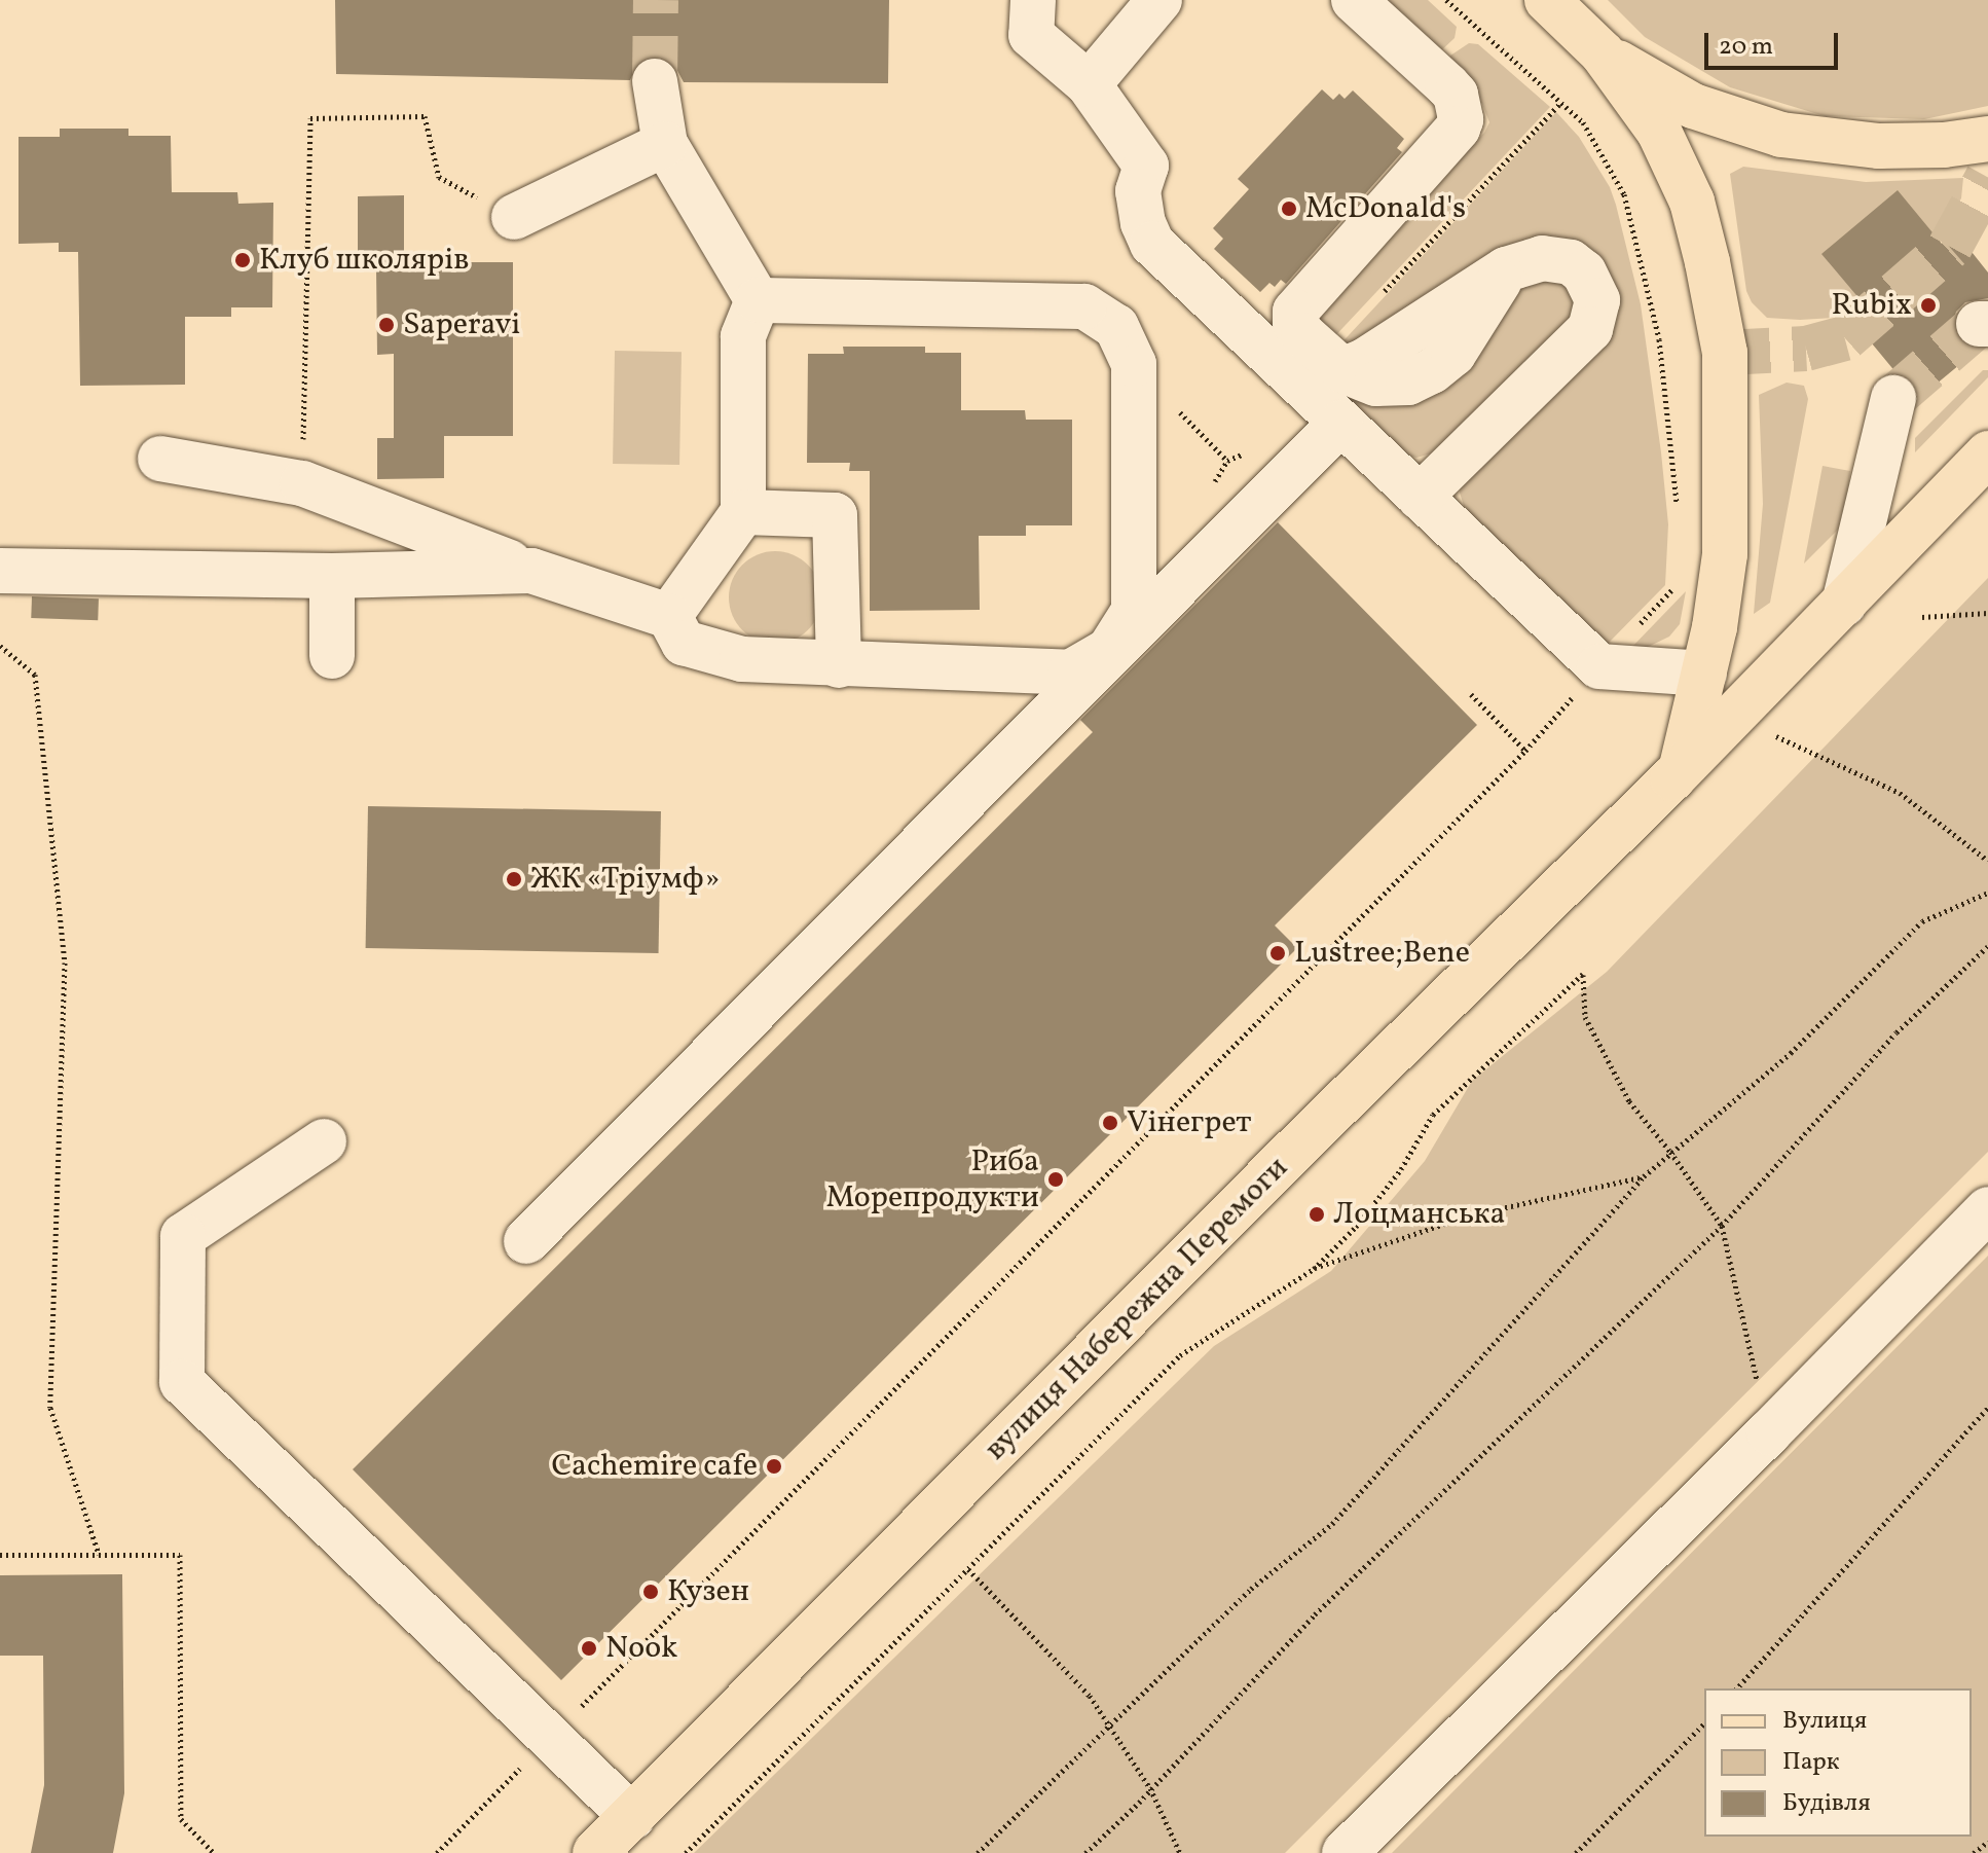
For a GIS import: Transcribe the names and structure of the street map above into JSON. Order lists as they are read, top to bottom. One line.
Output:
{"streets":{"main road":["вулиця Набережна Перемоги"]},"places":["McDonald's","Клуб школярів","Rubix","Saperavi","ЖК «Тріумф»","Lustree;Bene","Vінегрет","Риба Морепродукти","Лоцманська","Cachemire cafe","Кузен","Nook"],"legend":["Вулиця","Парк","Будівля"],"scale_bar":"20 m"}
